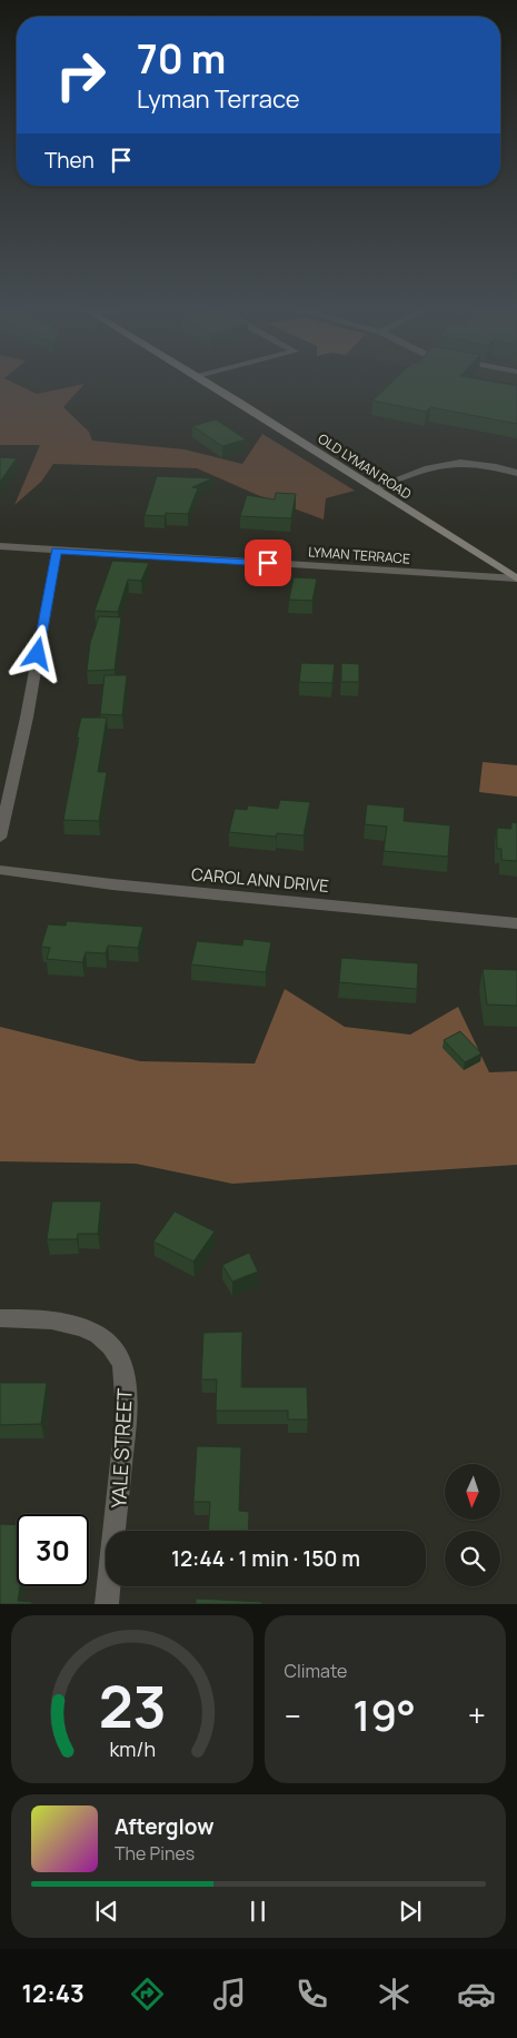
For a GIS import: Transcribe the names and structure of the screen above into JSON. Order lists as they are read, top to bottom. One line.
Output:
{"streets":{"main road":["OLD LYMAN ROAD"],"street":["LYMAN TERRACE","CAROL ANN DRIVE","YALE STREET"]},"crossings":[["OLD LYMAN ROAD","LYMAN TERRACE"]],"north":"bottom","page":{"turn":["70 m","Lyman Terrace"],"then":"Then","limit":"30","trip":"12:44 · 1 min · 150 m","tile":"Climate","heat":["−","19°","+"],"song":["Afterglow","The Pines"],"tabs":"12:43","gauge":["23","km/h"]}}
